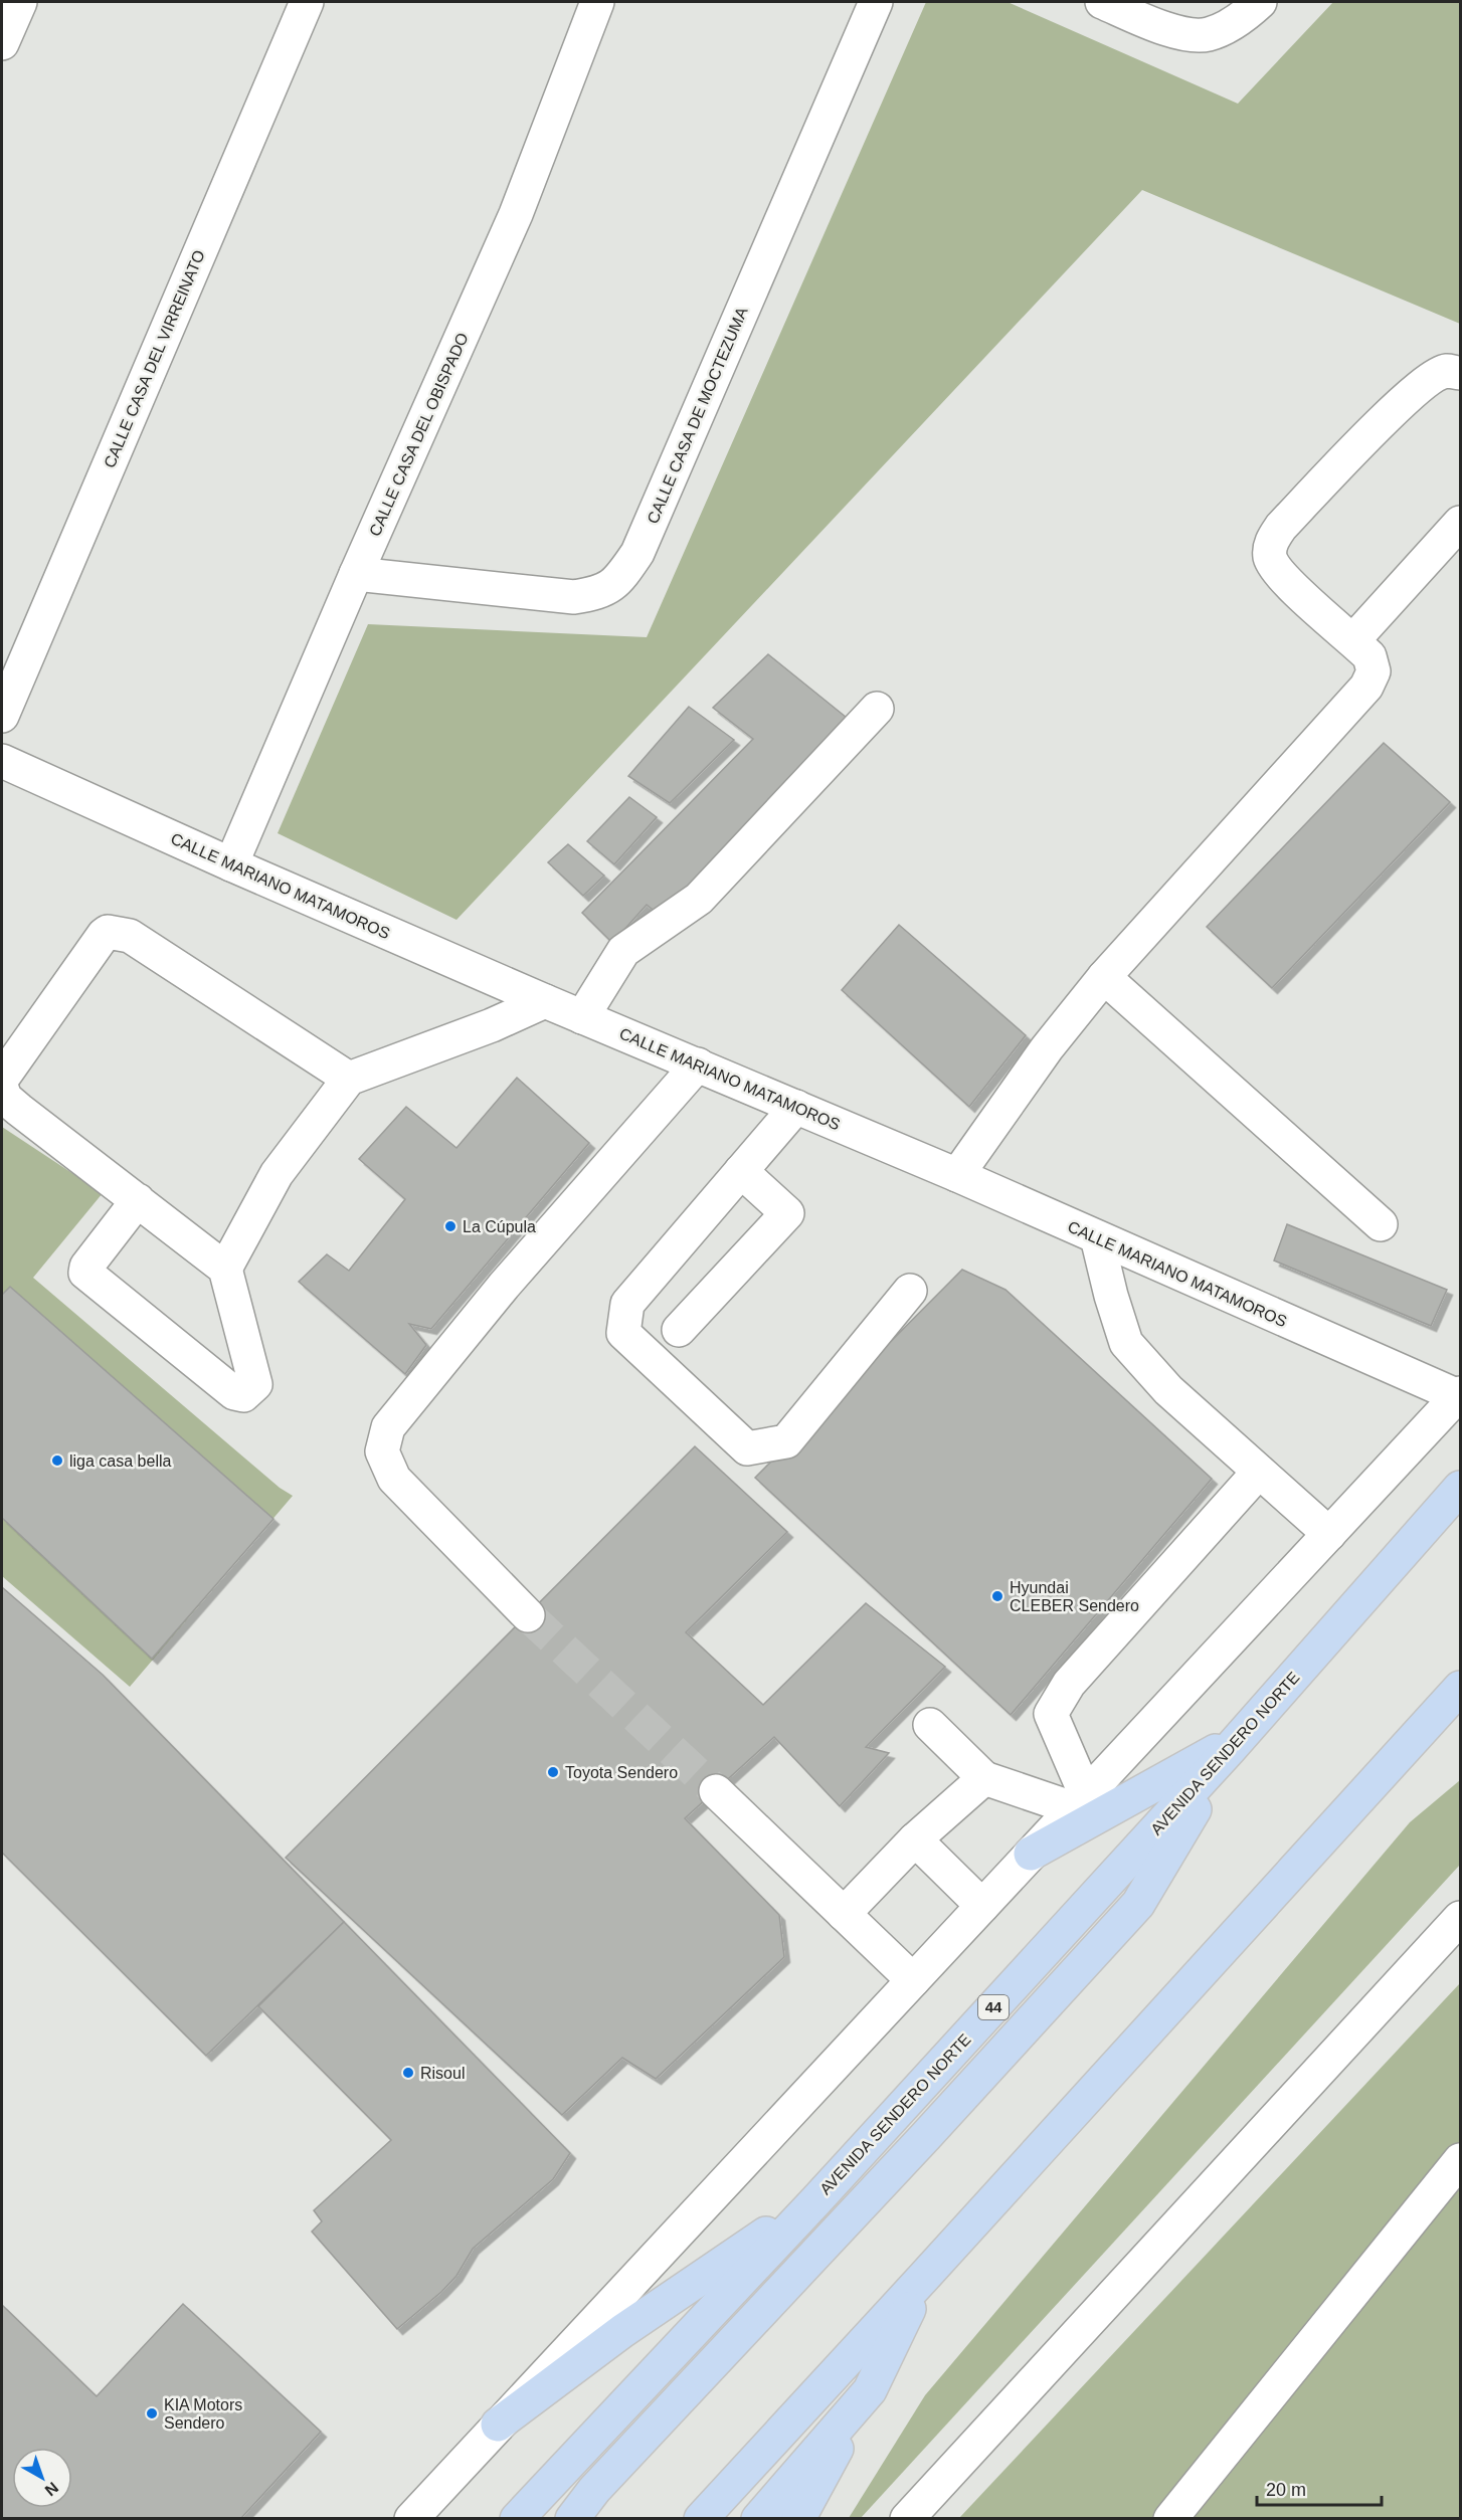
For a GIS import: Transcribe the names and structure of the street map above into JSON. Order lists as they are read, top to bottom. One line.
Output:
{"streets":{"main road":["AVENIDA SENDERO NORTE","44"],"street":["CALLE CASA DEL VIRREINATO","CALLE CASA DE MOCTEZUMA","CALLE CASA DEL OBISPADO","CALLE MARIANO MATAMOROS"]},"crossings":[["CALLE CASA DE MOCTEZUMA","CALLE CASA DEL OBISPADO"],["CALLE CASA DEL OBISPADO","CALLE MARIANO MATAMOROS"]],"places":["La Cúpula","liga casa bella","Hyundai CLEBER Sendero","Toyota Sendero","Risoul","KIA Motors Sendero"],"scale_bar":"20 m","north":"bottom right"}
